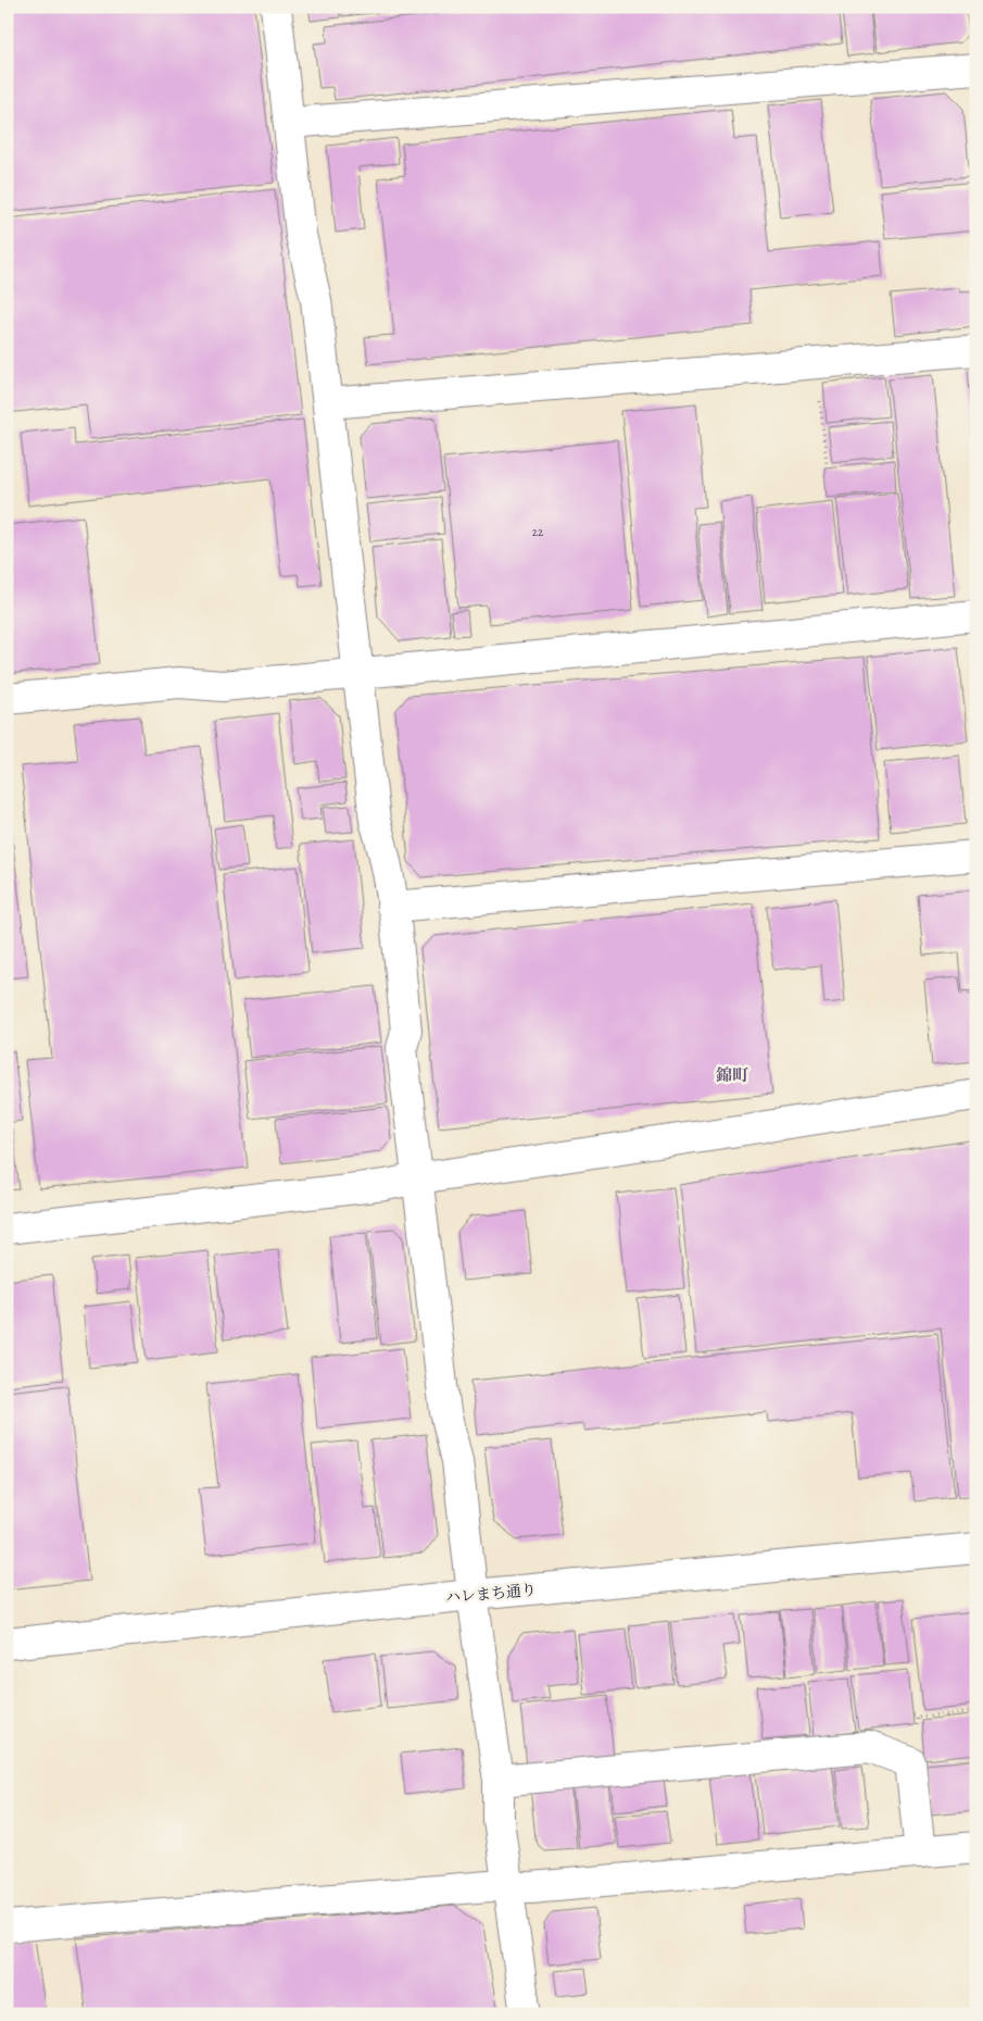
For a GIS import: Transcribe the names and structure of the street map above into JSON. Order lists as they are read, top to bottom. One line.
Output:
{"streets":{"street":["ハレまち通り"]},"districts":["錦町"],"house_numbers":["22"]}
